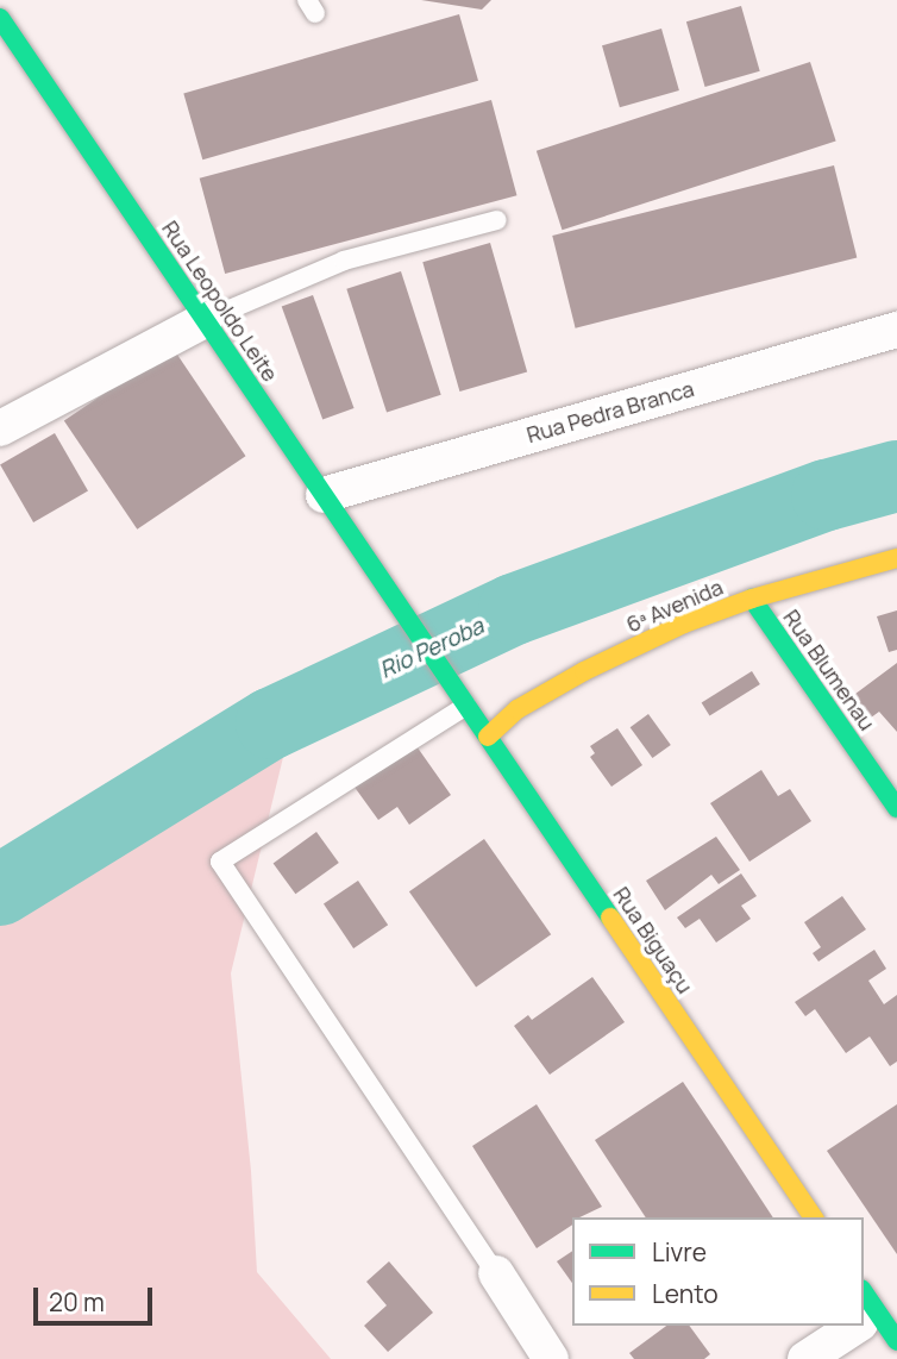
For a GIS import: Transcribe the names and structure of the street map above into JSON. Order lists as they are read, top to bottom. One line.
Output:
{"streets":{"street":["Rua Leopoldo Leite","Rua Pedra Branca","6ª Avenida","Rua Blumenau","Rua Biguaçu"]},"crossings":[["Rua Leopoldo Leite","Rua Pedra Branca"],["Rua Leopoldo Leite","Rua Biguaçu"],["6ª Avenida","Rua Blumenau"],["6ª Avenida","Rua Biguaçu"]],"water":["Rio Peroba"],"legend":["Livre","Lento"],"scale_bar":"20 m"}
